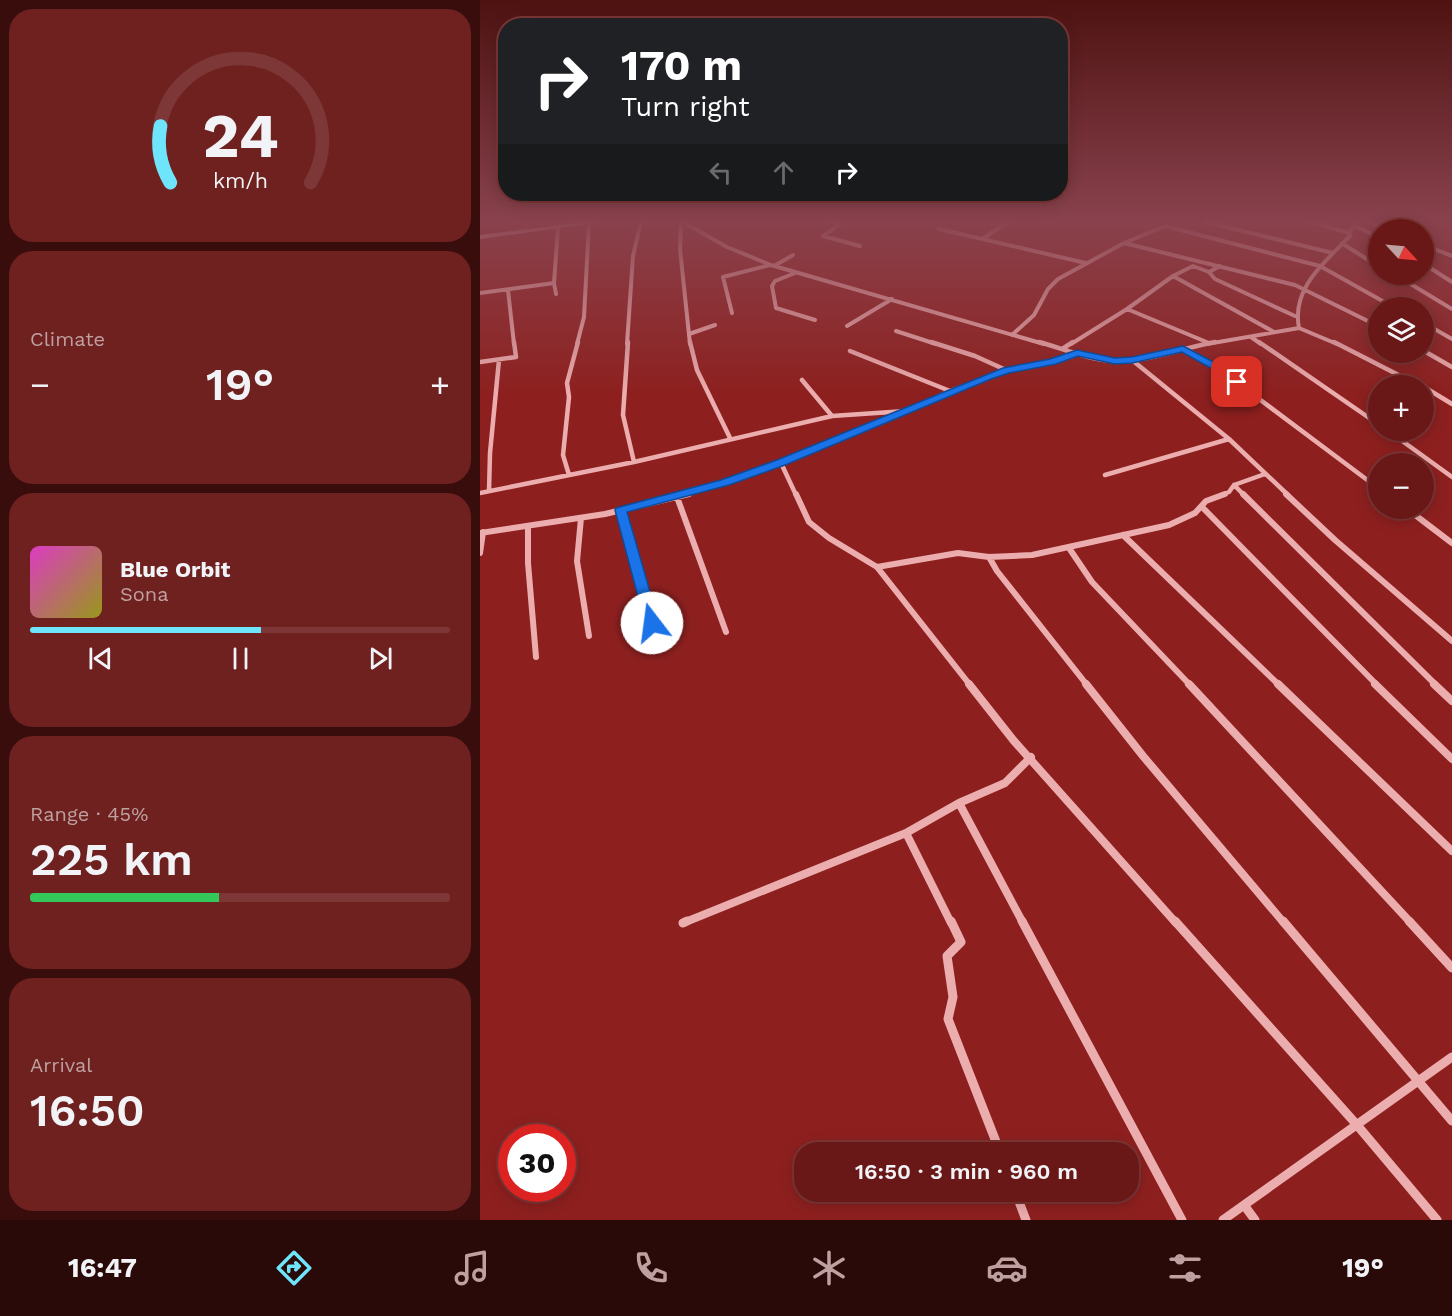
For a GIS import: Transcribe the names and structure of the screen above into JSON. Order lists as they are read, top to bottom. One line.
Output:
{"north":"bottom right","page":{"turn":["170 m","Turn right"],"map_buttons":["+","−"],"tile":["Climate",["Range · 45%","225 km"],["Arrival","16:50"]],"heat":["−","19°","+"],"song":["Blue Orbit","Sona"],"limit":"30","trip":"16:50 · 3 min · 960 m","tabs":["16:47","19°"],"gauge":["24","km/h"]}}
